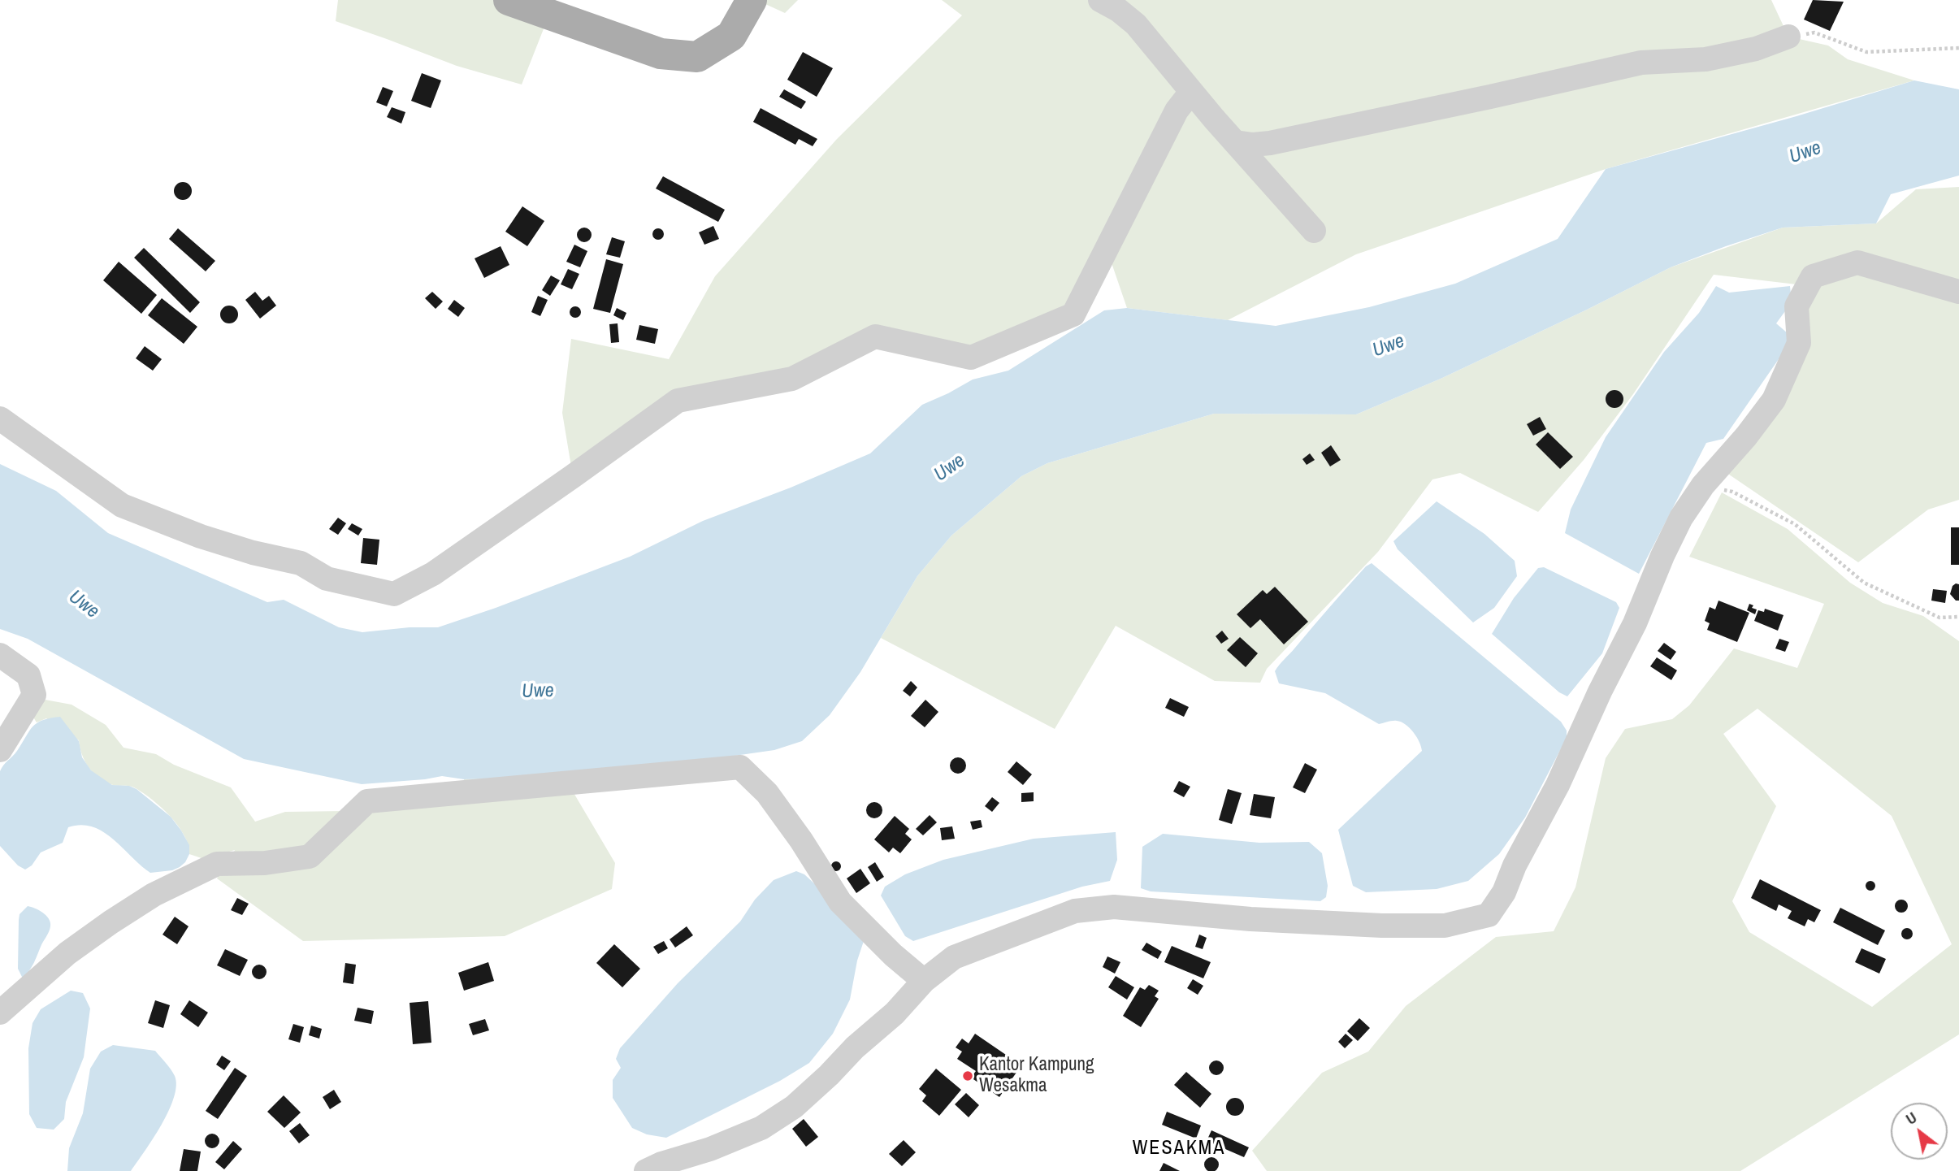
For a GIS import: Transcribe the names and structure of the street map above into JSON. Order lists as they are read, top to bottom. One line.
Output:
{"districts":["WESAKMA"],"water":["Uwe"],"places":["Kantor Kampung Wesakma"],"north":"top left"}
